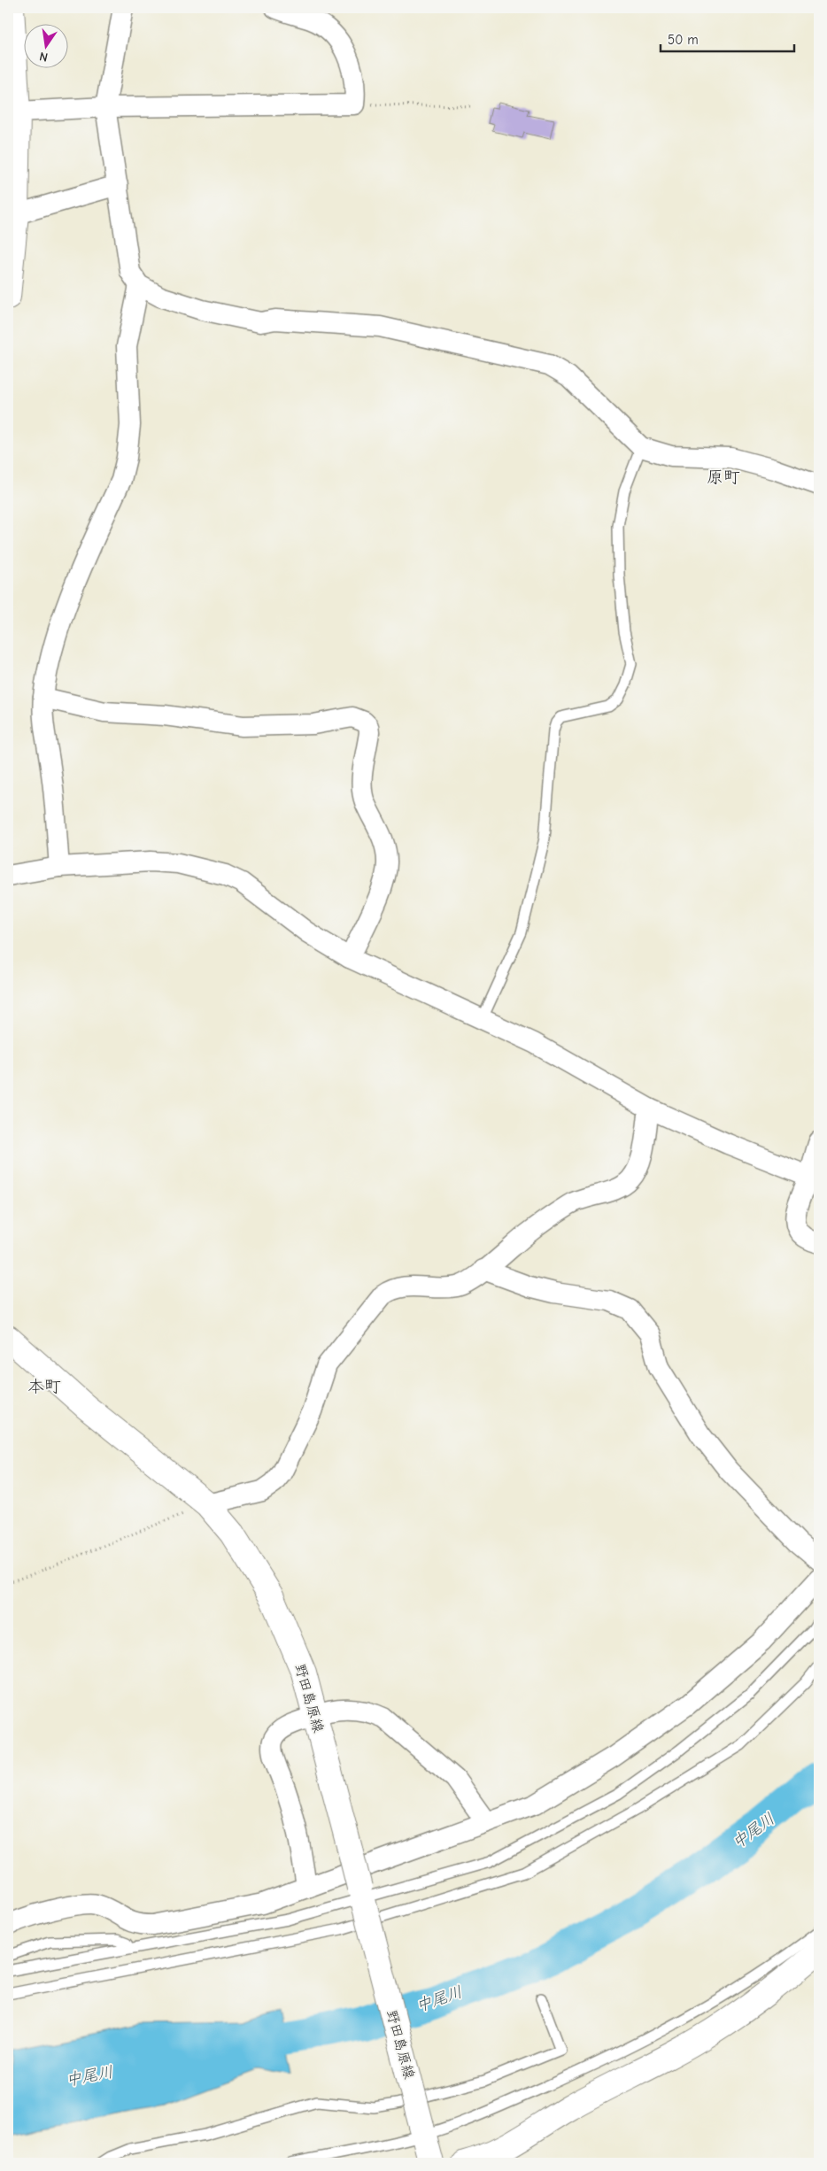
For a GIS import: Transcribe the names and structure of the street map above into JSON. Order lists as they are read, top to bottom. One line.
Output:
{"streets":{"main road":["野田島原線"]},"districts":["原町","本町"],"water":["中尾川"],"scale_bar":"50 m","north":"bottom"}
